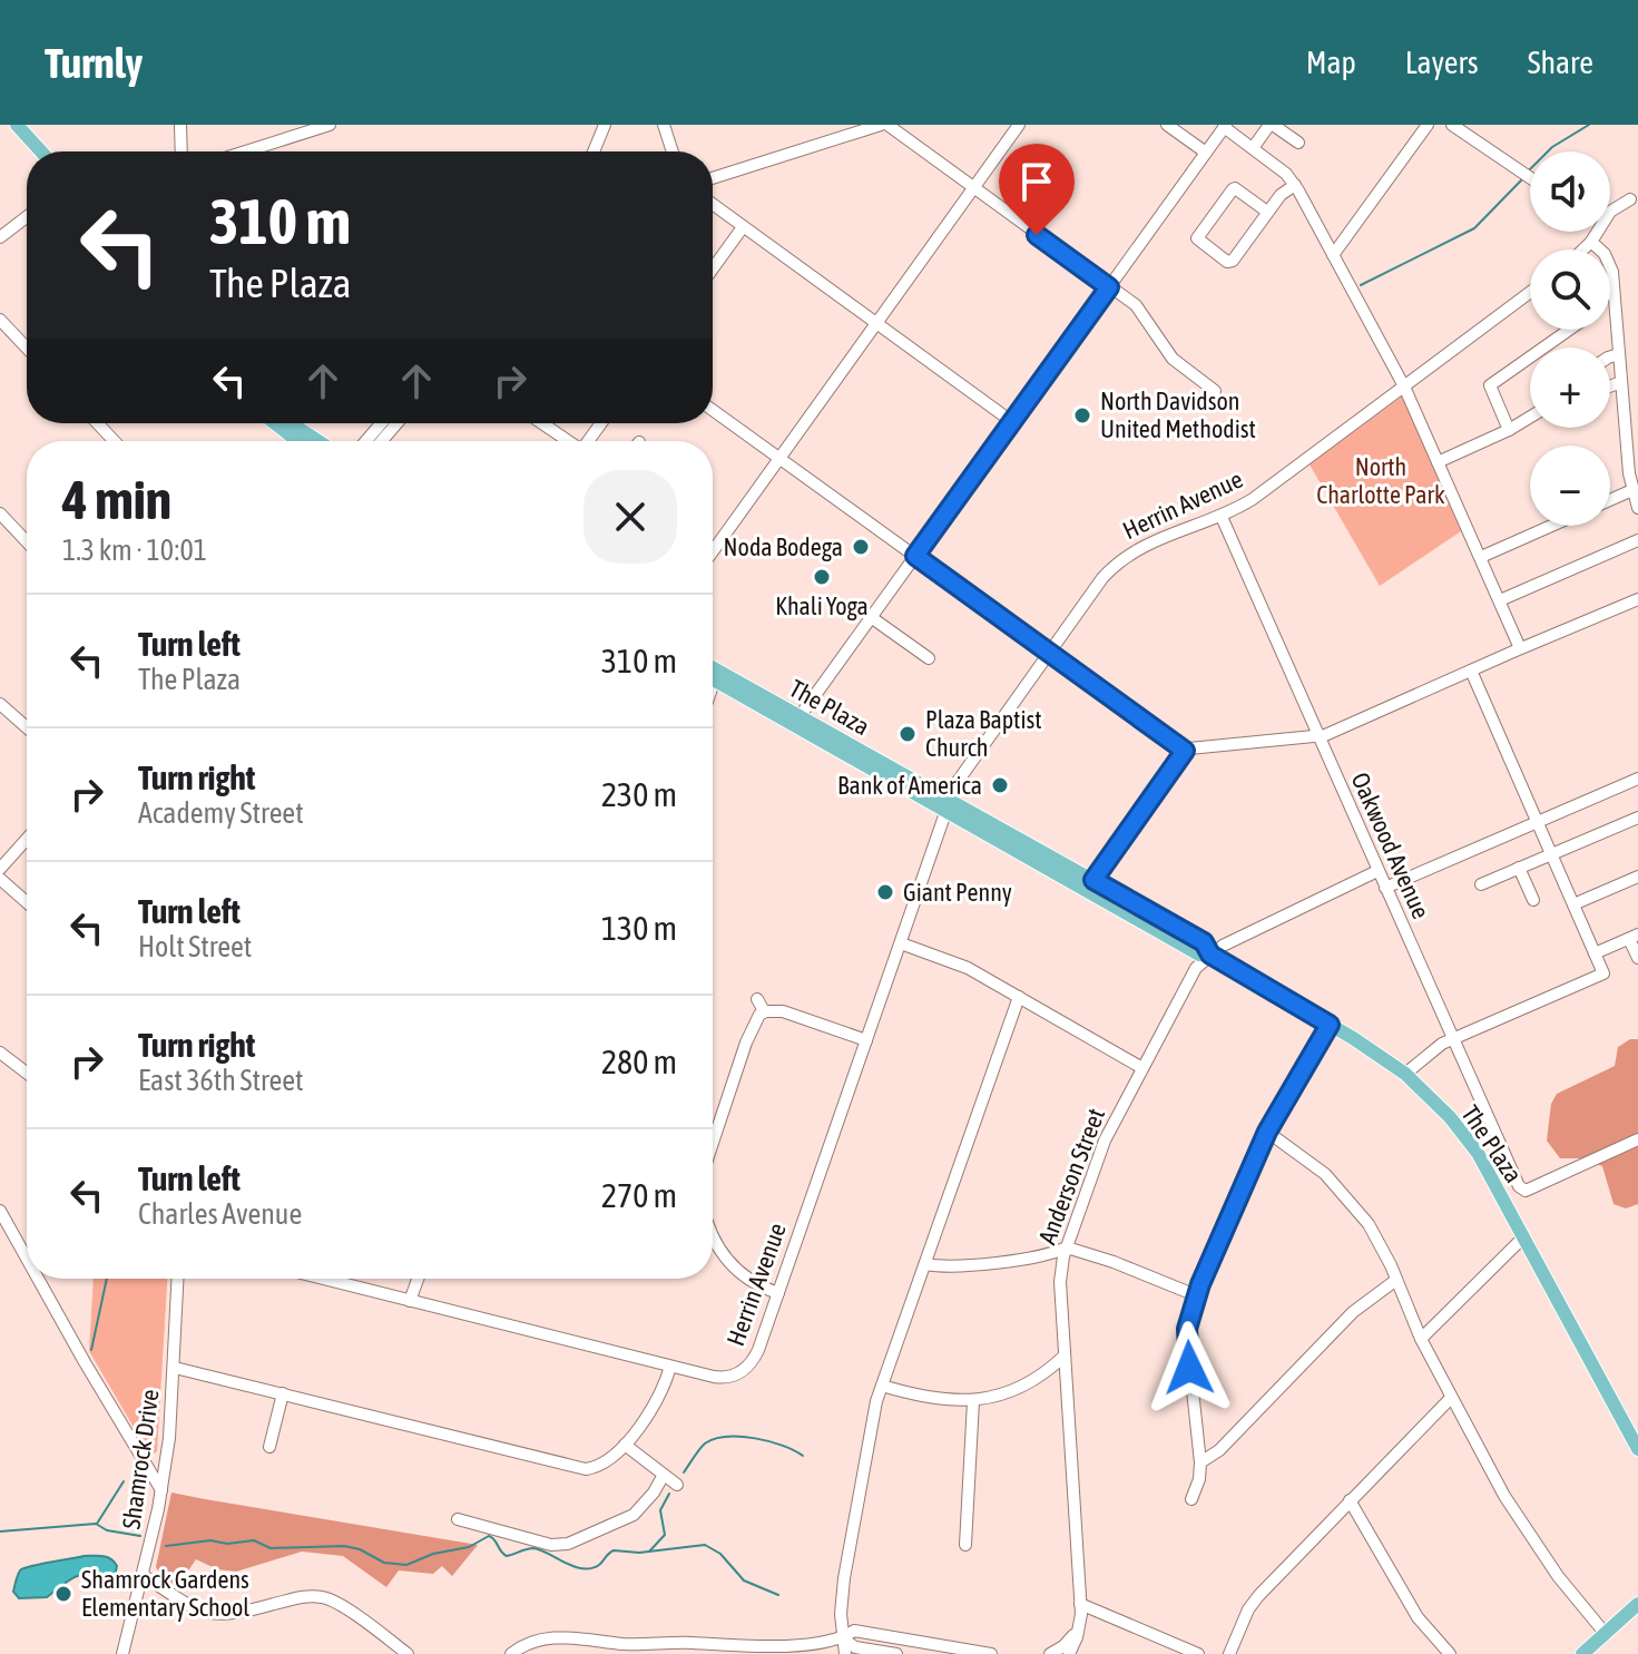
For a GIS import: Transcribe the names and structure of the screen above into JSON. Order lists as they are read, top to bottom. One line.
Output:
{"streets":{"main road":["The Plaza"],"street":["Herrin Avenue","Oakwood Avenue","Anderson Street","Shamrock Drive"]},"crossings":[["Herrin Avenue","The Plaza"],["Herrin Avenue","Oakwood Avenue"],["The Plaza","Anderson Street"],["Oakwood Avenue","Anderson Street"]],"parks":["North Charlotte Park"],"places":["North Davidson United Methodist","Noda Bodega","Khali Yoga","Plaza Baptist Church","Bank of America","Giant Penny","Shamrock Gardens Elementary School"],"page":{"header":"Turnly","nav":["Map","Layers","Share"],"map_buttons":["+","−"],"turn":["310 m","The Plaza"],"heading":["4 min","1.3 km · 10:01"],"list":[{"name":"Turn left","note":"The Plaza","value":"310 m"},{"name":"Turn right","note":"Academy Street","value":"230 m"},{"name":"Turn left","note":"Holt Street","value":"130 m"},{"name":"Turn right","note":"East 36th Street","value":"280 m"},{"name":"Turn left","note":"Charles Avenue","value":"270 m"}]}}
